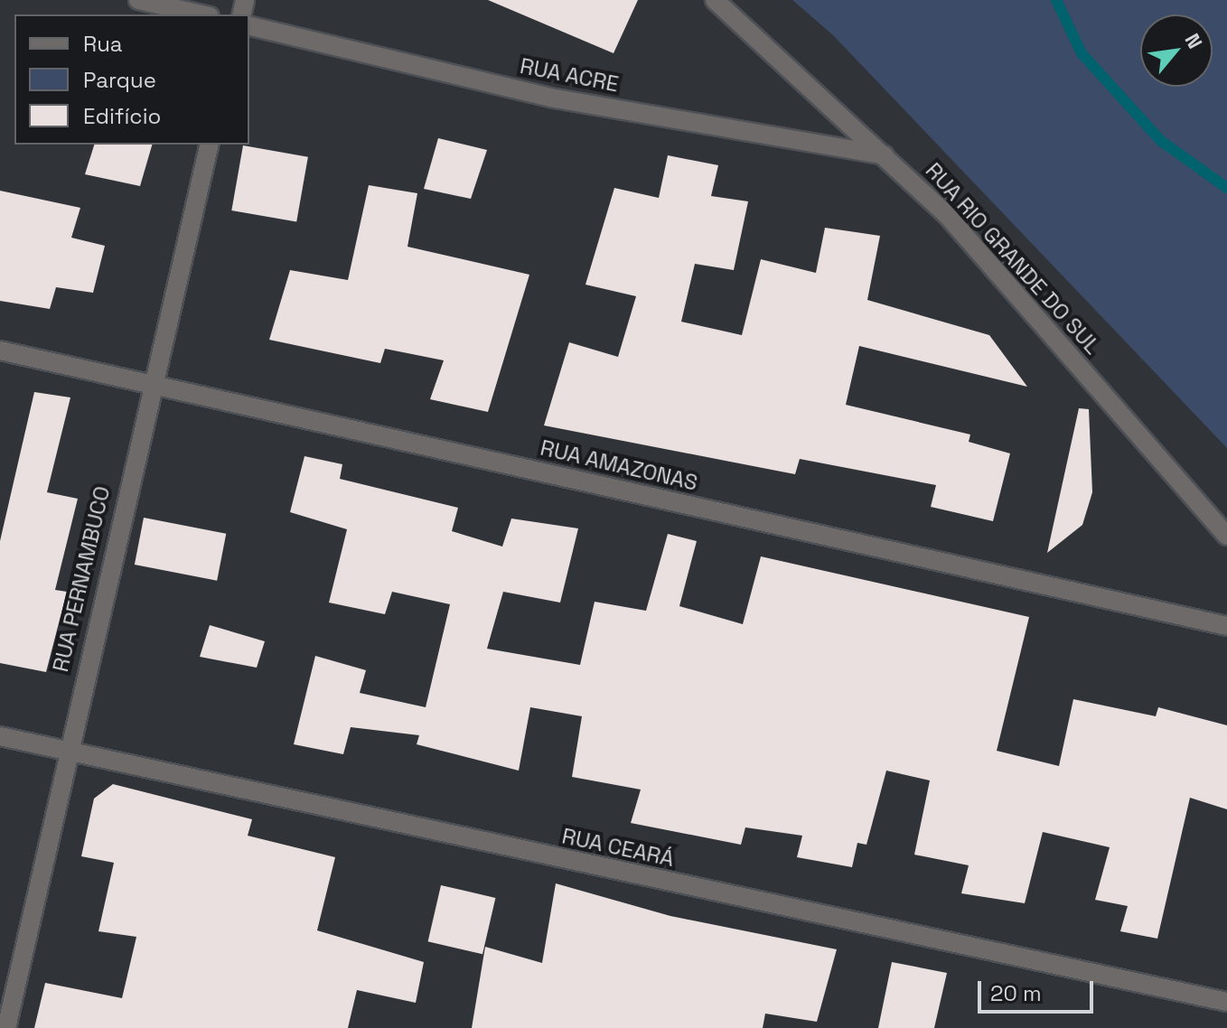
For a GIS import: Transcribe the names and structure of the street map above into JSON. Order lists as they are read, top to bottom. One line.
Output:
{"streets":{"street":["RUA ACRE","RUA RIO GRANDE DO SUL","RUA AMAZONAS","RUA PERNAMBUCO","RUA CEARÁ"]},"crossings":[["RUA ACRE","RUA RIO GRANDE DO SUL"],["RUA AMAZONAS","RUA PERNAMBUCO"],["RUA PERNAMBUCO","RUA CEARÁ"]],"legend":["Rua","Parque","Edifício"],"scale_bar":"20 m","north":"top right"}
